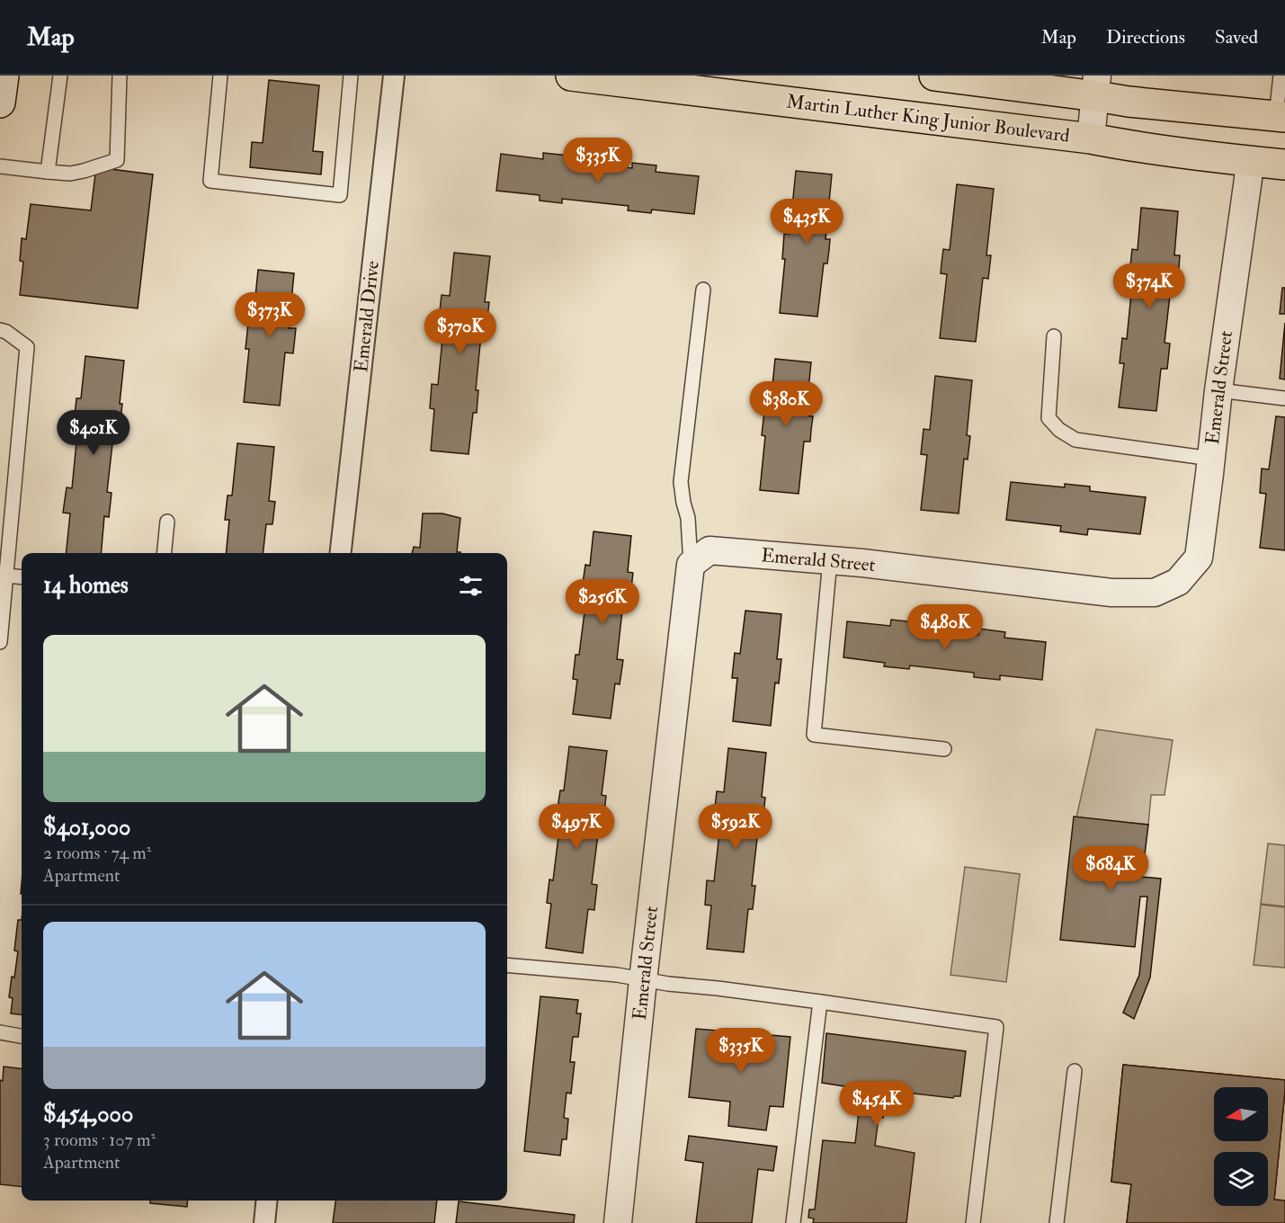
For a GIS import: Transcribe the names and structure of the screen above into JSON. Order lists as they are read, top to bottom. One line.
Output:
{"streets":{"main road":["Martin Luther King Junior Boulevard"],"street":["Emerald Drive","Emerald Street"]},"crossings":[["Martin Luther King Junior Boulevard","Emerald Street"]],"north":"left","page":{"header":"Map","nav":["Map","Directions","Saved"],"price":["$335K","$435K","$374K","$373K","$370K","$380K","$401K","$256K","$480K","$497K","$592K","$684K","$335K","$454K"],"heading":"14 homes","list":[{"name":"$401,000","note":"2 rooms · 74 m² · Apartment"},{"name":"$454,000","note":"3 rooms · 107 m² · Apartment"}]}}
